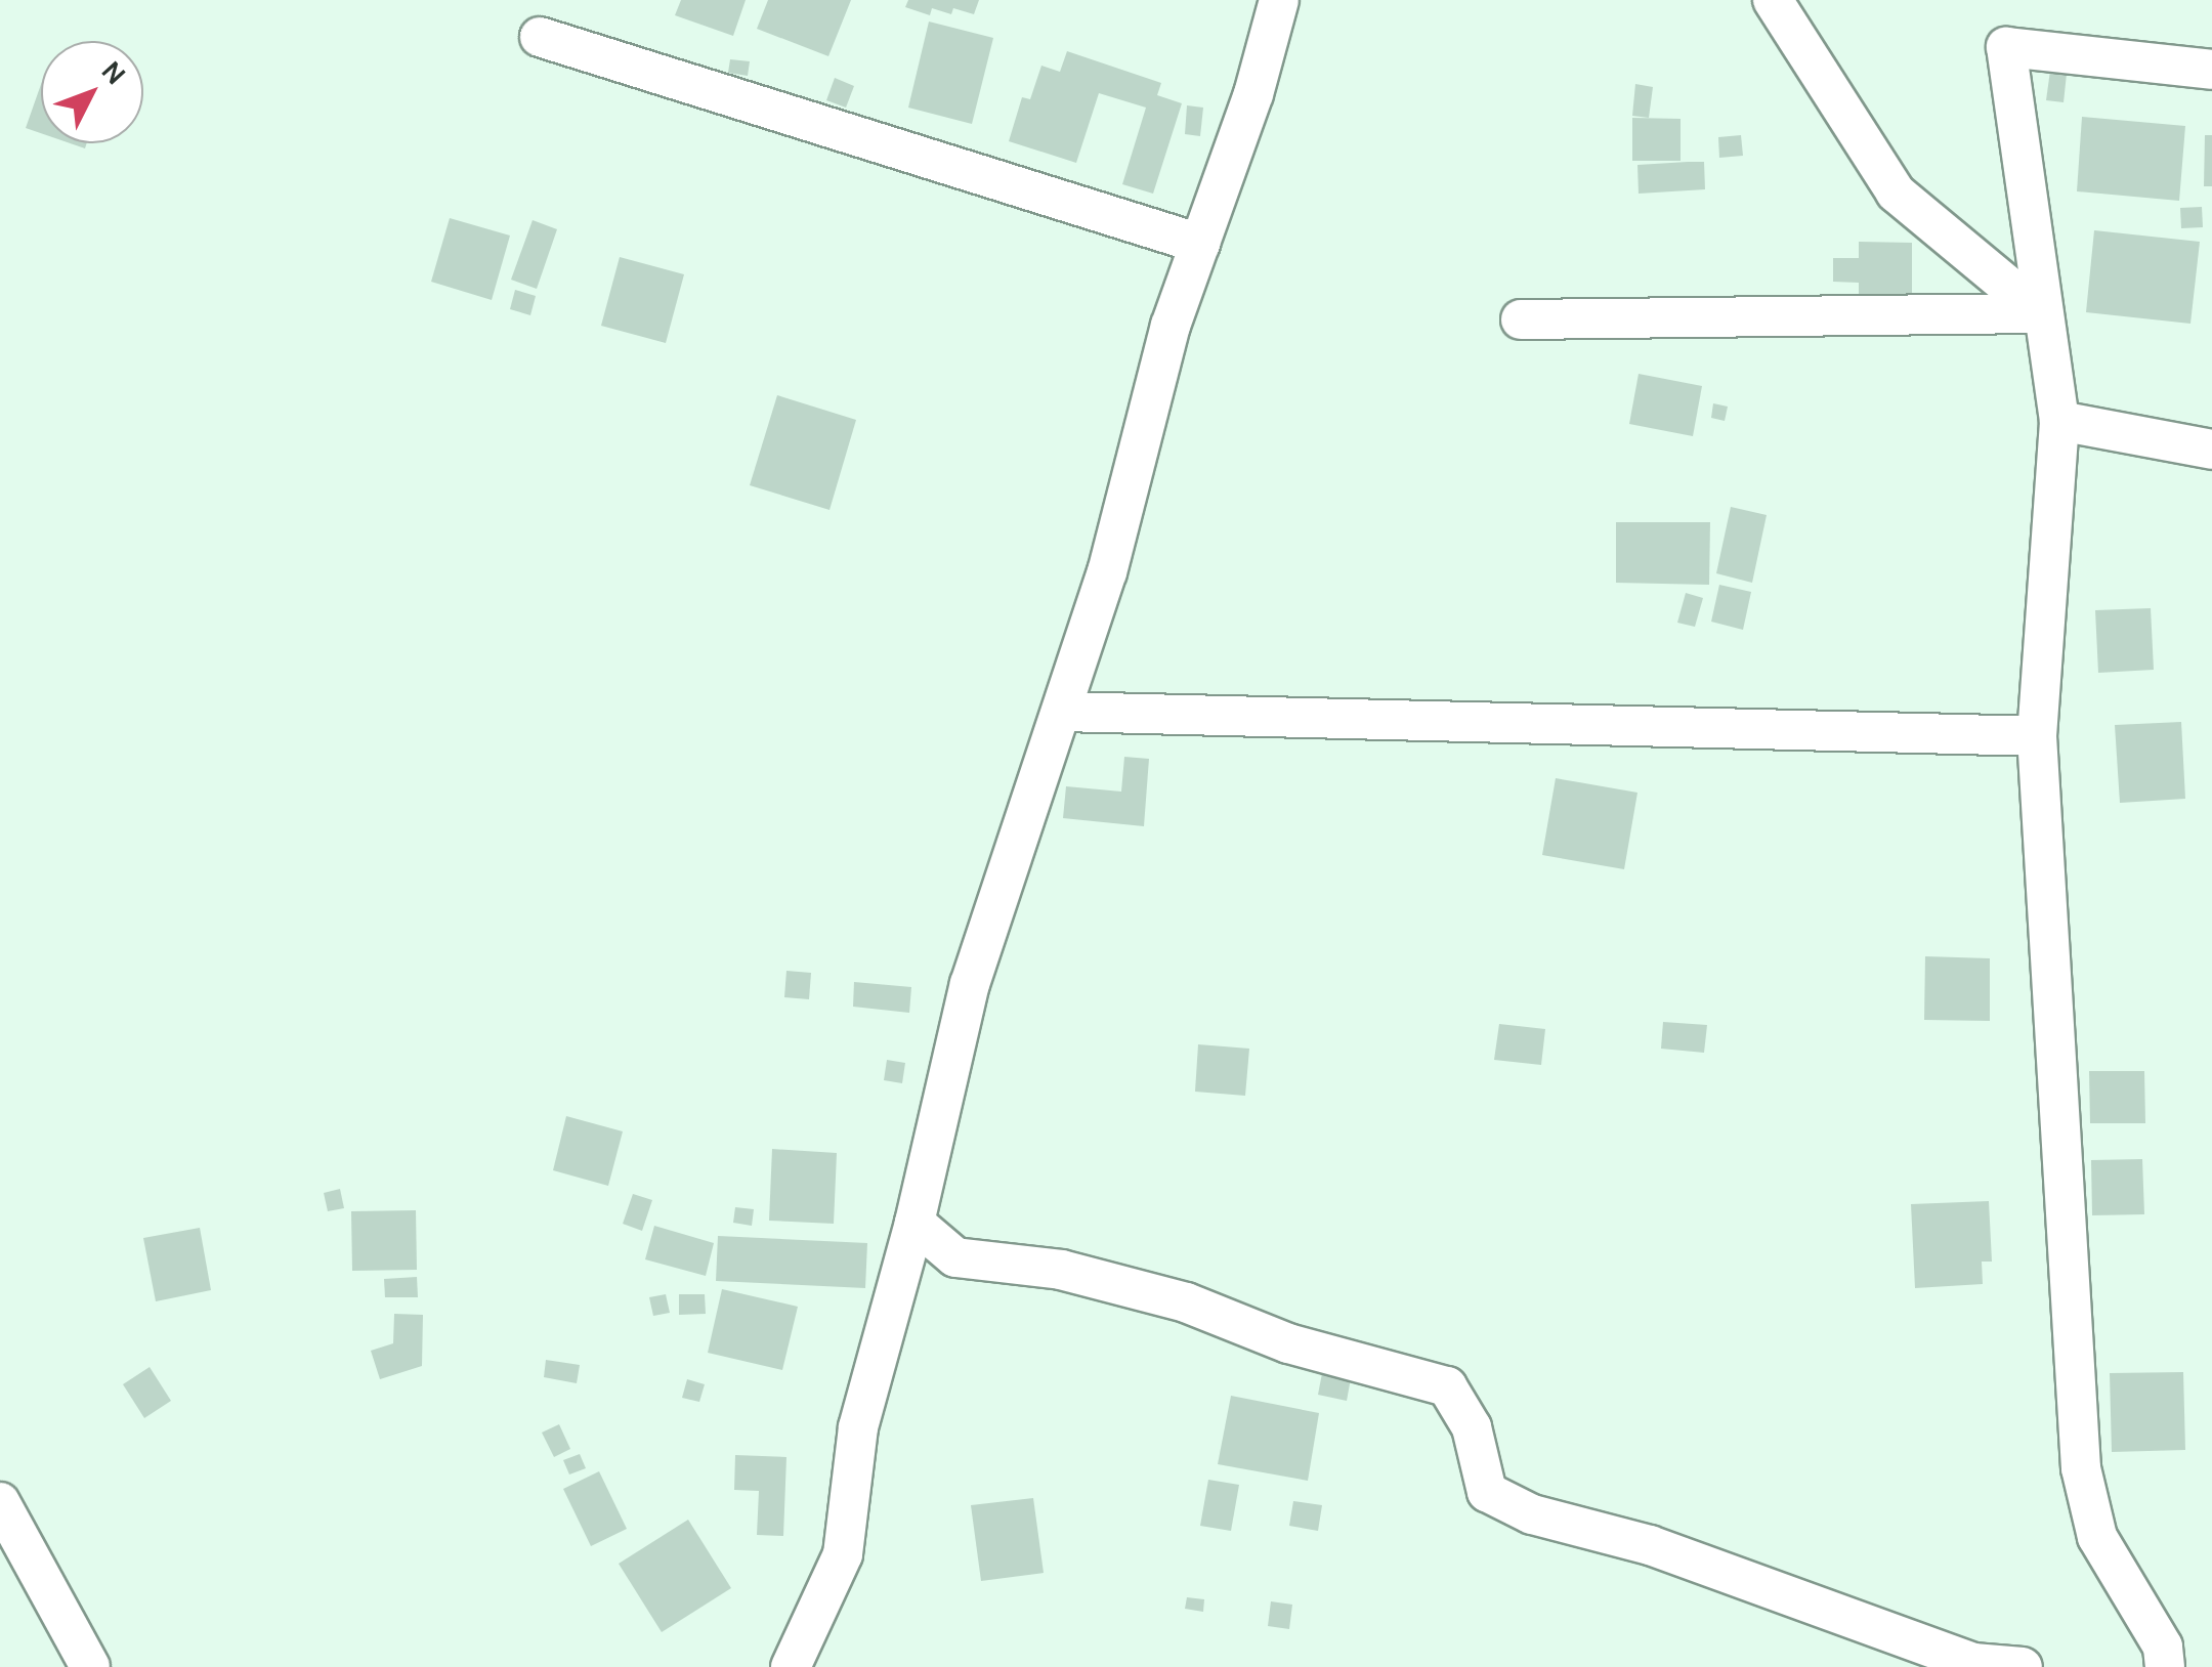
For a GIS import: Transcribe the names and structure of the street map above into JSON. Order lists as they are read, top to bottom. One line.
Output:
{"north":"top right"}
